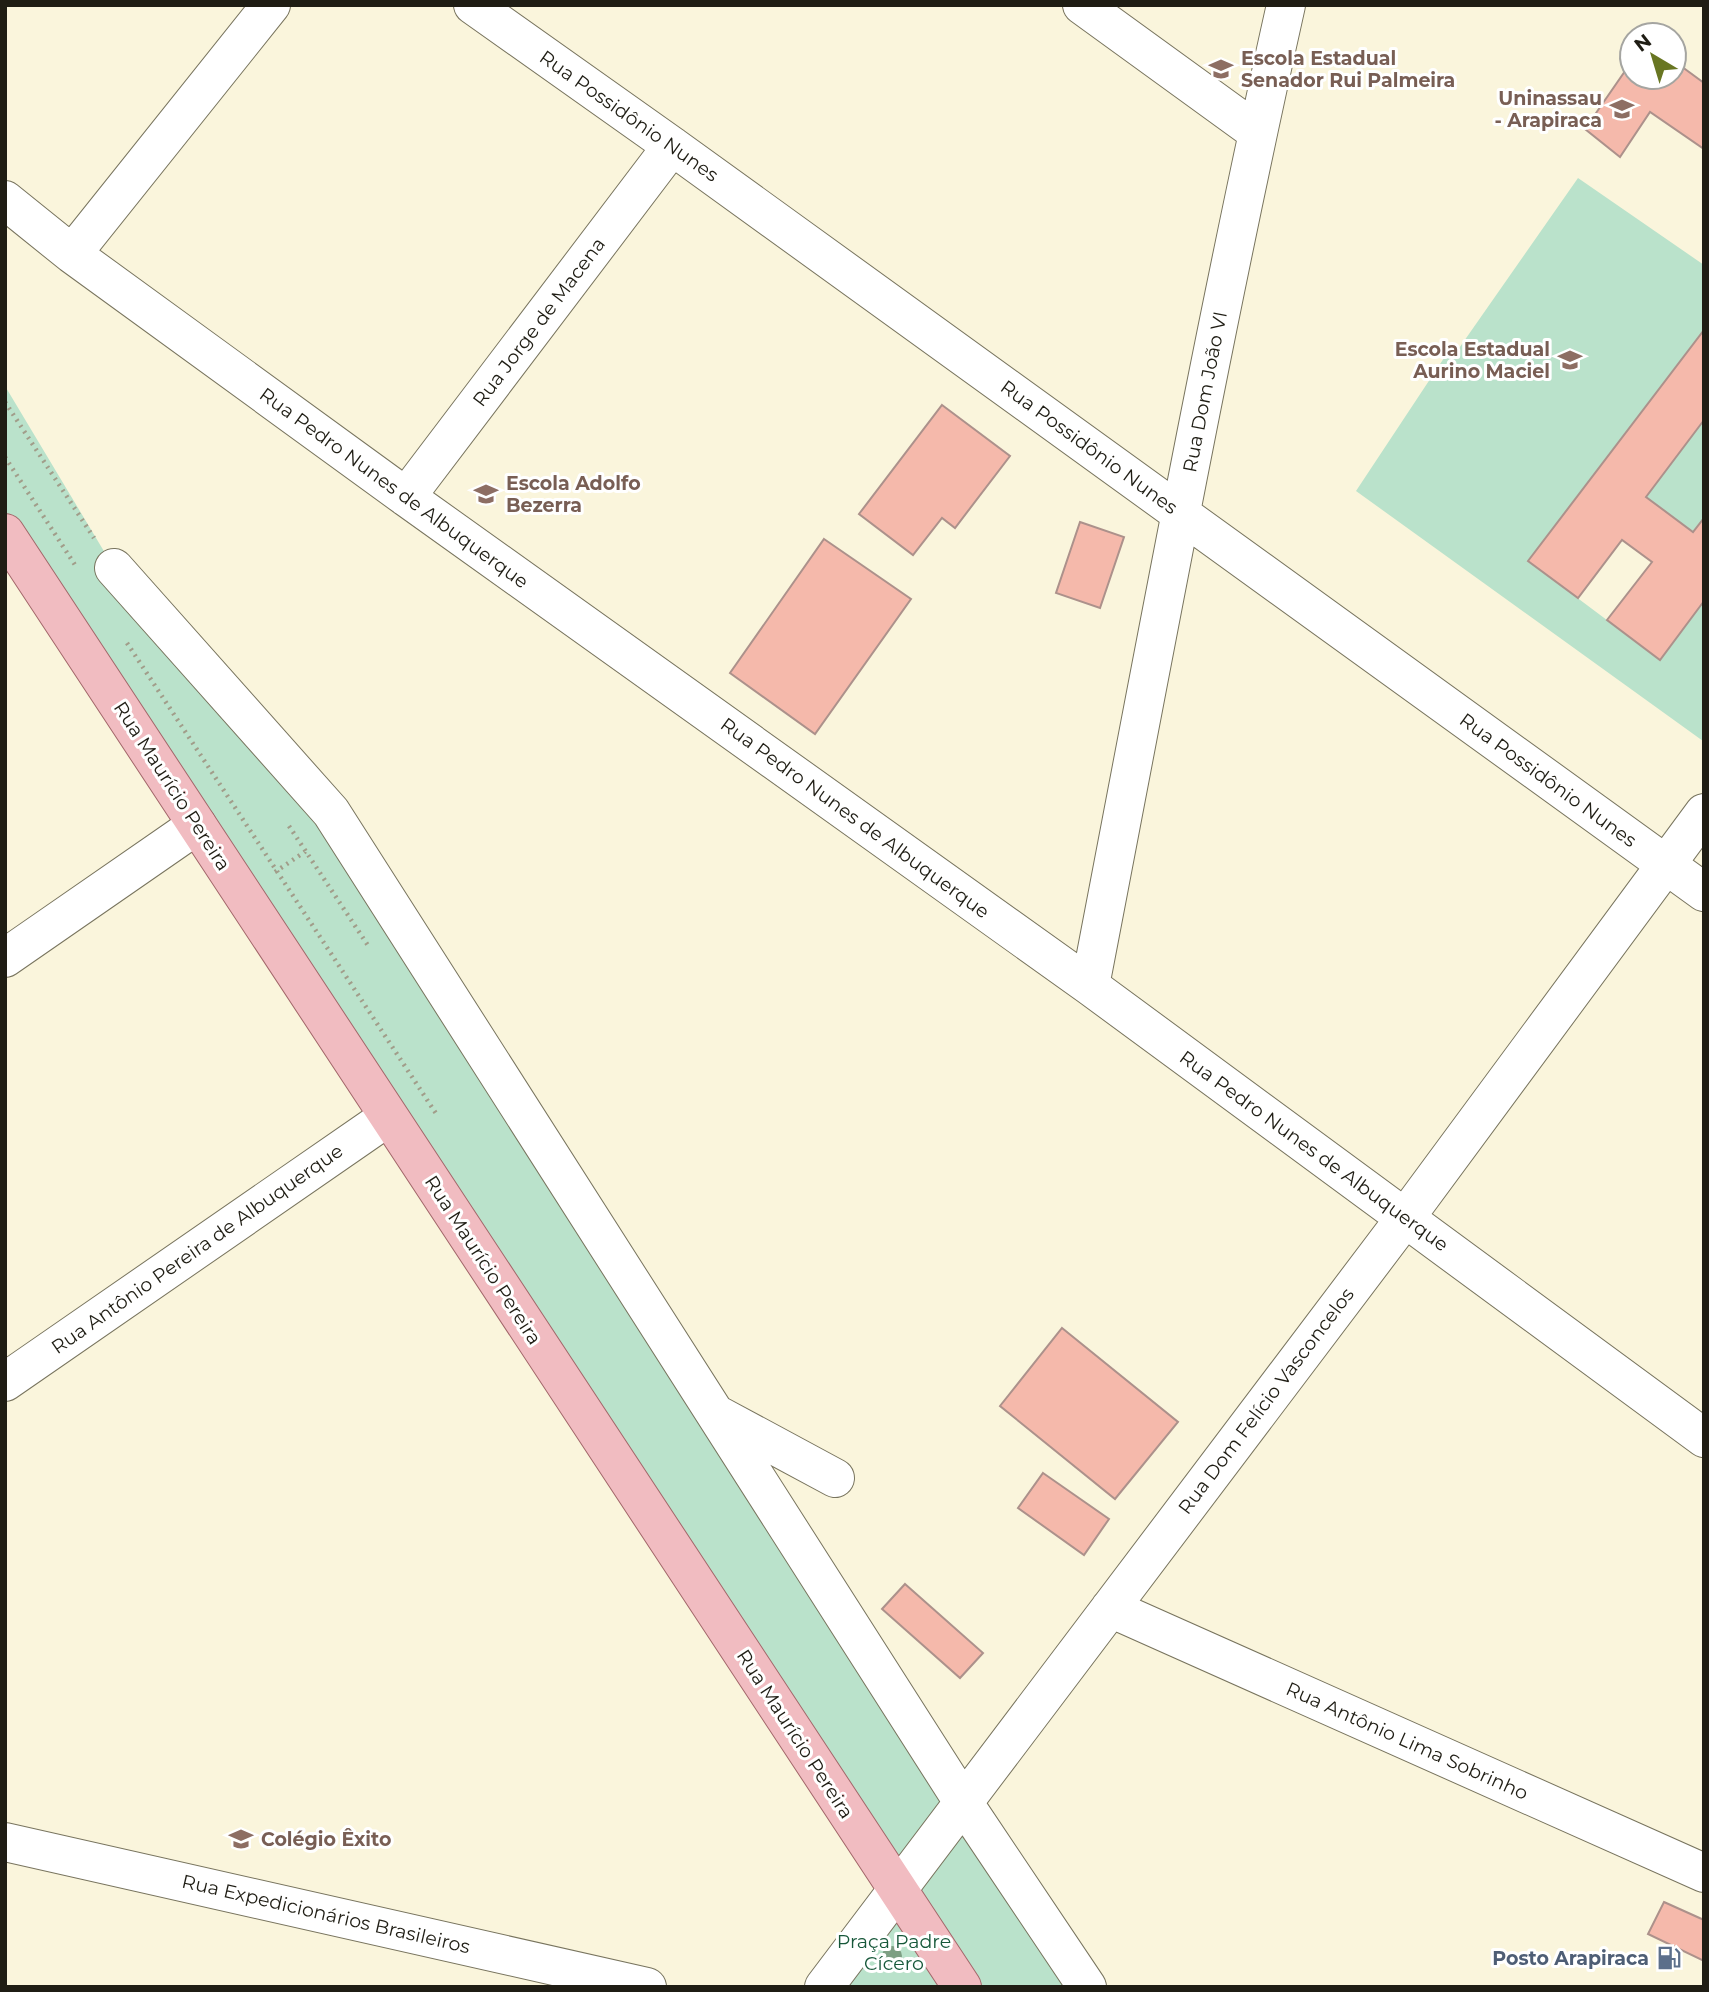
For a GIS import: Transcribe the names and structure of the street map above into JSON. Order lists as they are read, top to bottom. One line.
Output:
{"streets":{"main road":["Rua Maurício Pereira"],"street":["Rua Possidônio Nunes","Rua Jorge de Macena","Rua Dom João VI","Rua Pedro Nunes de Albuquerque","Rua Antônio Pereira de Albuquerque","Rua Dom Felício Vasconcelos","Rua Antônio Lima Sobrinho","Rua Expedicionários Brasileiros"]},"crossings":[["Rua Possidônio Nunes","Rua Jorge de Macena"],["Rua Possidônio Nunes","Rua Dom João VI"],["Rua Possidônio Nunes","Rua Dom Felício Vasconcelos"],["Rua Jorge de Macena","Rua Pedro Nunes de Albuquerque"],["Rua Dom João VI","Rua Pedro Nunes de Albuquerque"],["Rua Pedro Nunes de Albuquerque","Rua Dom Felício Vasconcelos"],["Rua Maurício Pereira","Rua Antônio Pereira de Albuquerque"],["Rua Maurício Pereira","Rua Dom Felício Vasconcelos"],["Rua Dom Felício Vasconcelos","Rua Antônio Lima Sobrinho"]],"parks":["Praça Padre Cícero"],"places":{"school or university":["Escola Estadual Senador Rui Palmeira","Uninassau - Arapiraca","Escola Estadual Aurino Maciel","Escola Adolfo Bezerra","Colégio Êxito"],"fuel station":["Posto Arapiraca"]},"north":"top left"}
